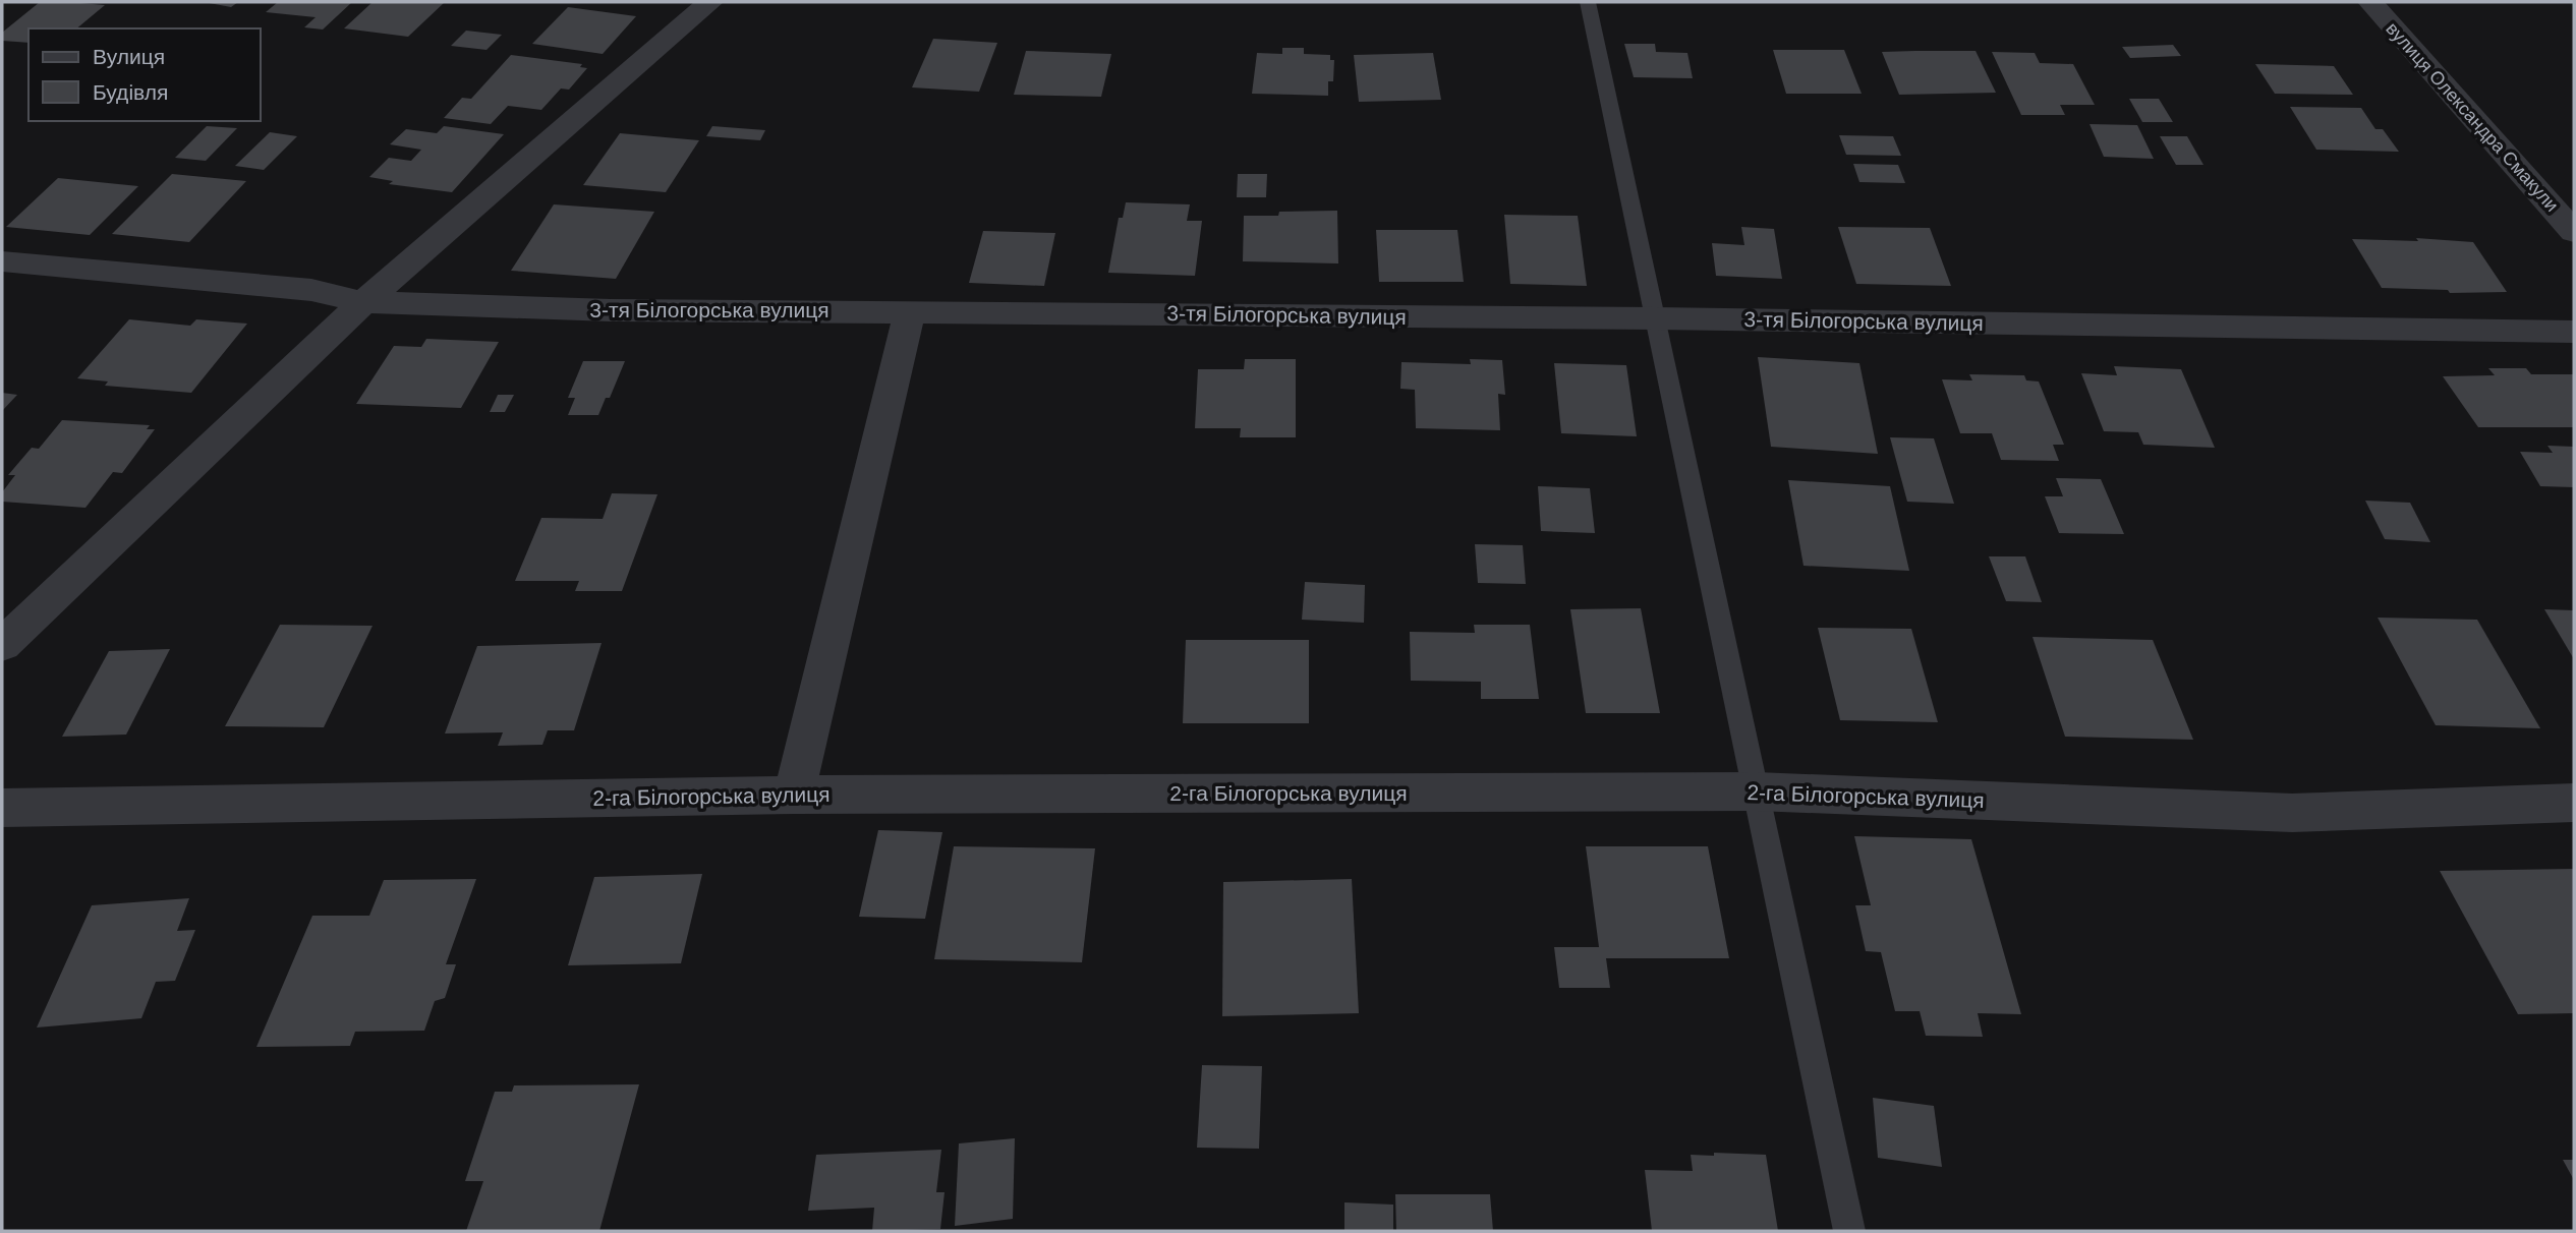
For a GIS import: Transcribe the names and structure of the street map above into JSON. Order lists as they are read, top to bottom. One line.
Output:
{"streets":{"street":["вулиця Олександра Смакули","3-тя Білогорська вулиця","2-га Білогорська вулиця"]},"legend":["Вулиця","Будівля"]}
